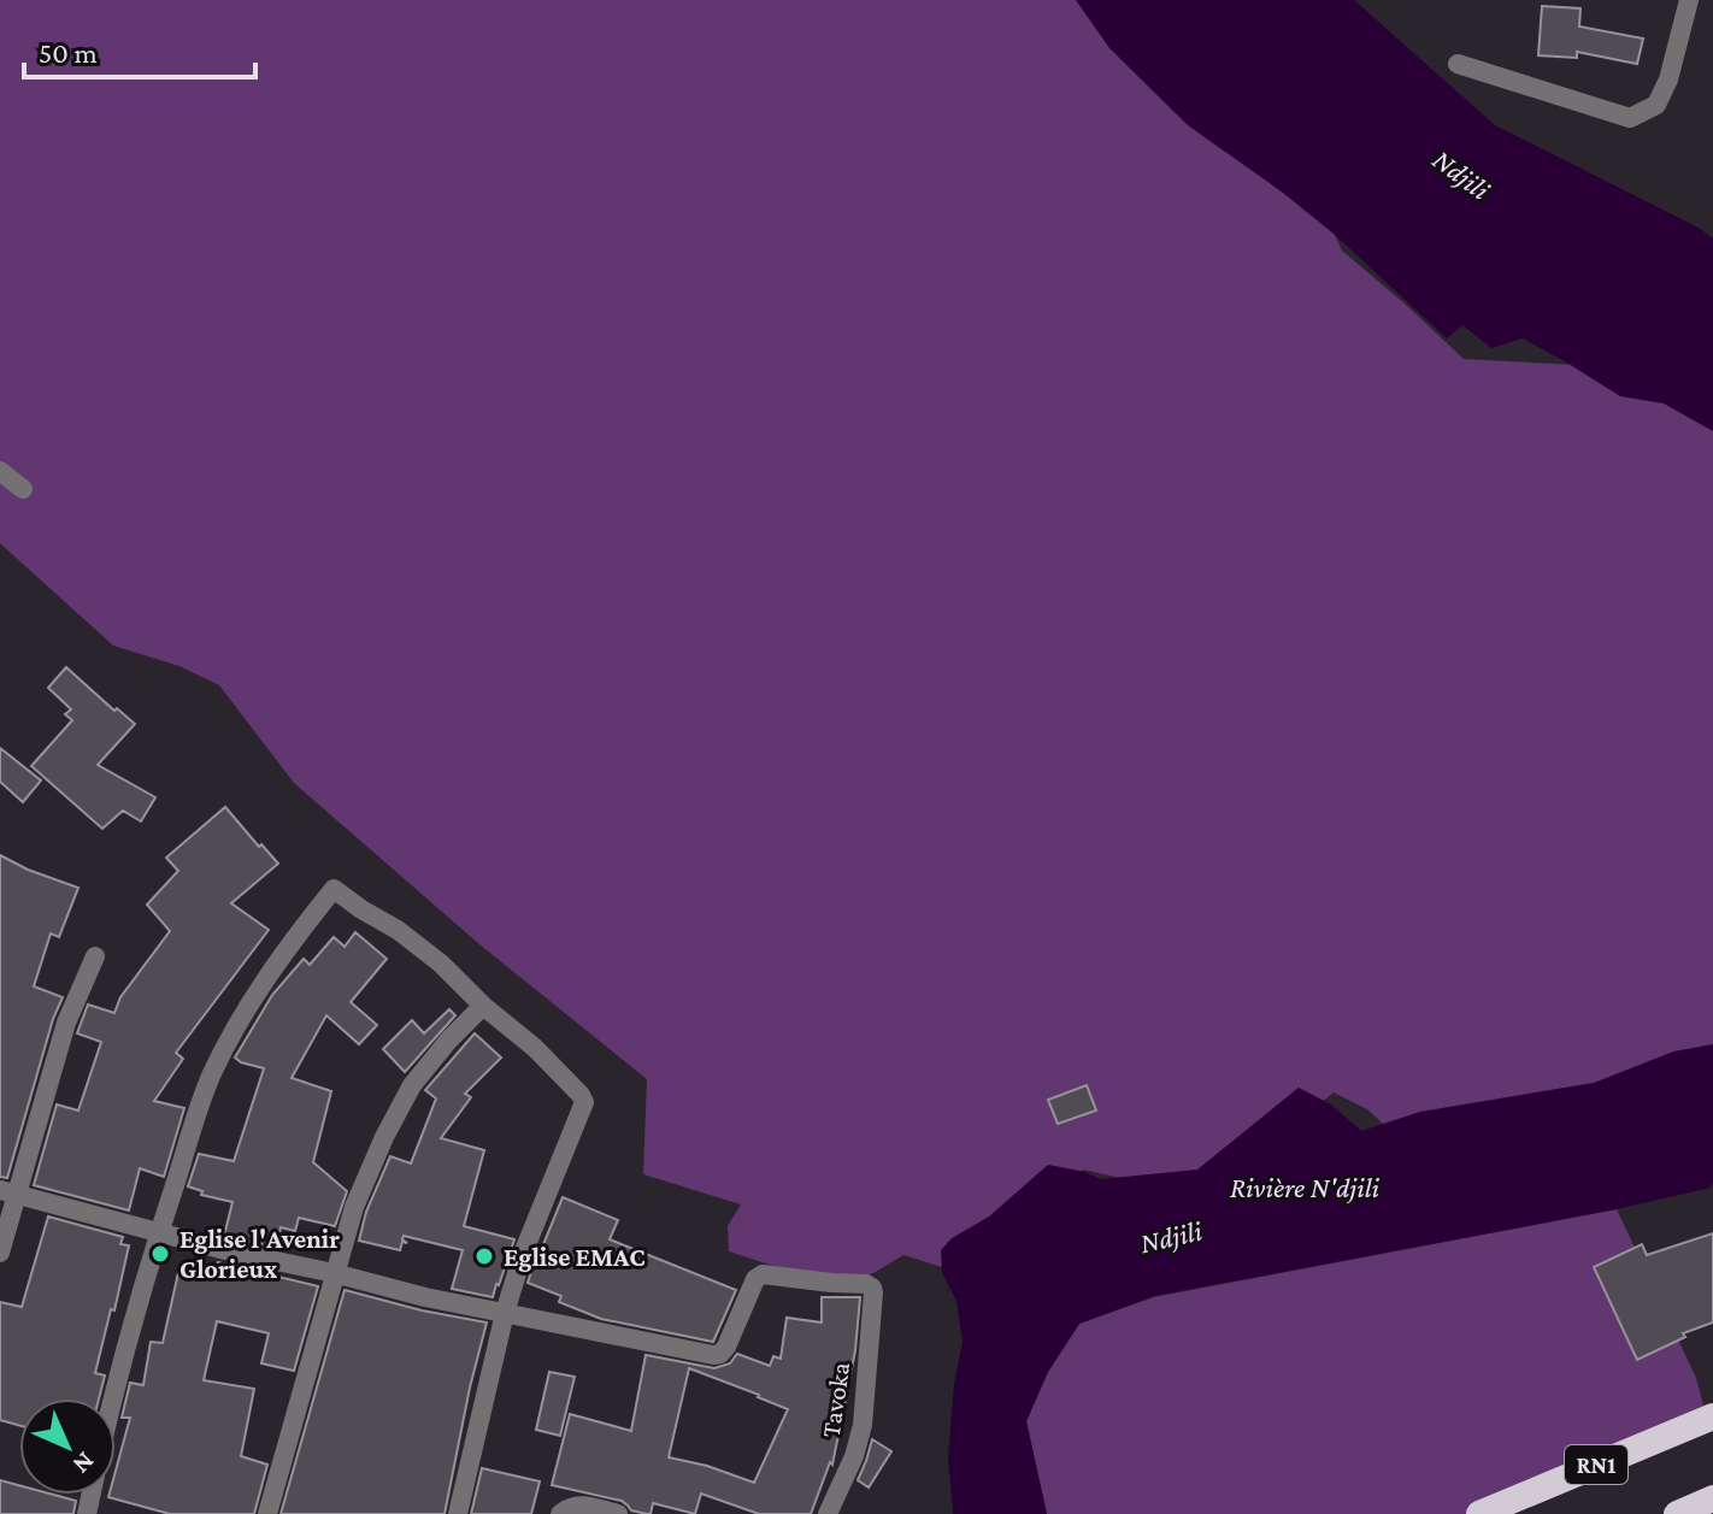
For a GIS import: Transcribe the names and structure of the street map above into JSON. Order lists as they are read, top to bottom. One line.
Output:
{"streets":{"highway":["RN1"],"street":["Tavoka"]},"water":["Ndjili","Rivière N'djili"],"places":["Eglise l'Avenir Glorieux","Eglise EMAC"],"scale_bar":"50 m","north":"bottom right"}
